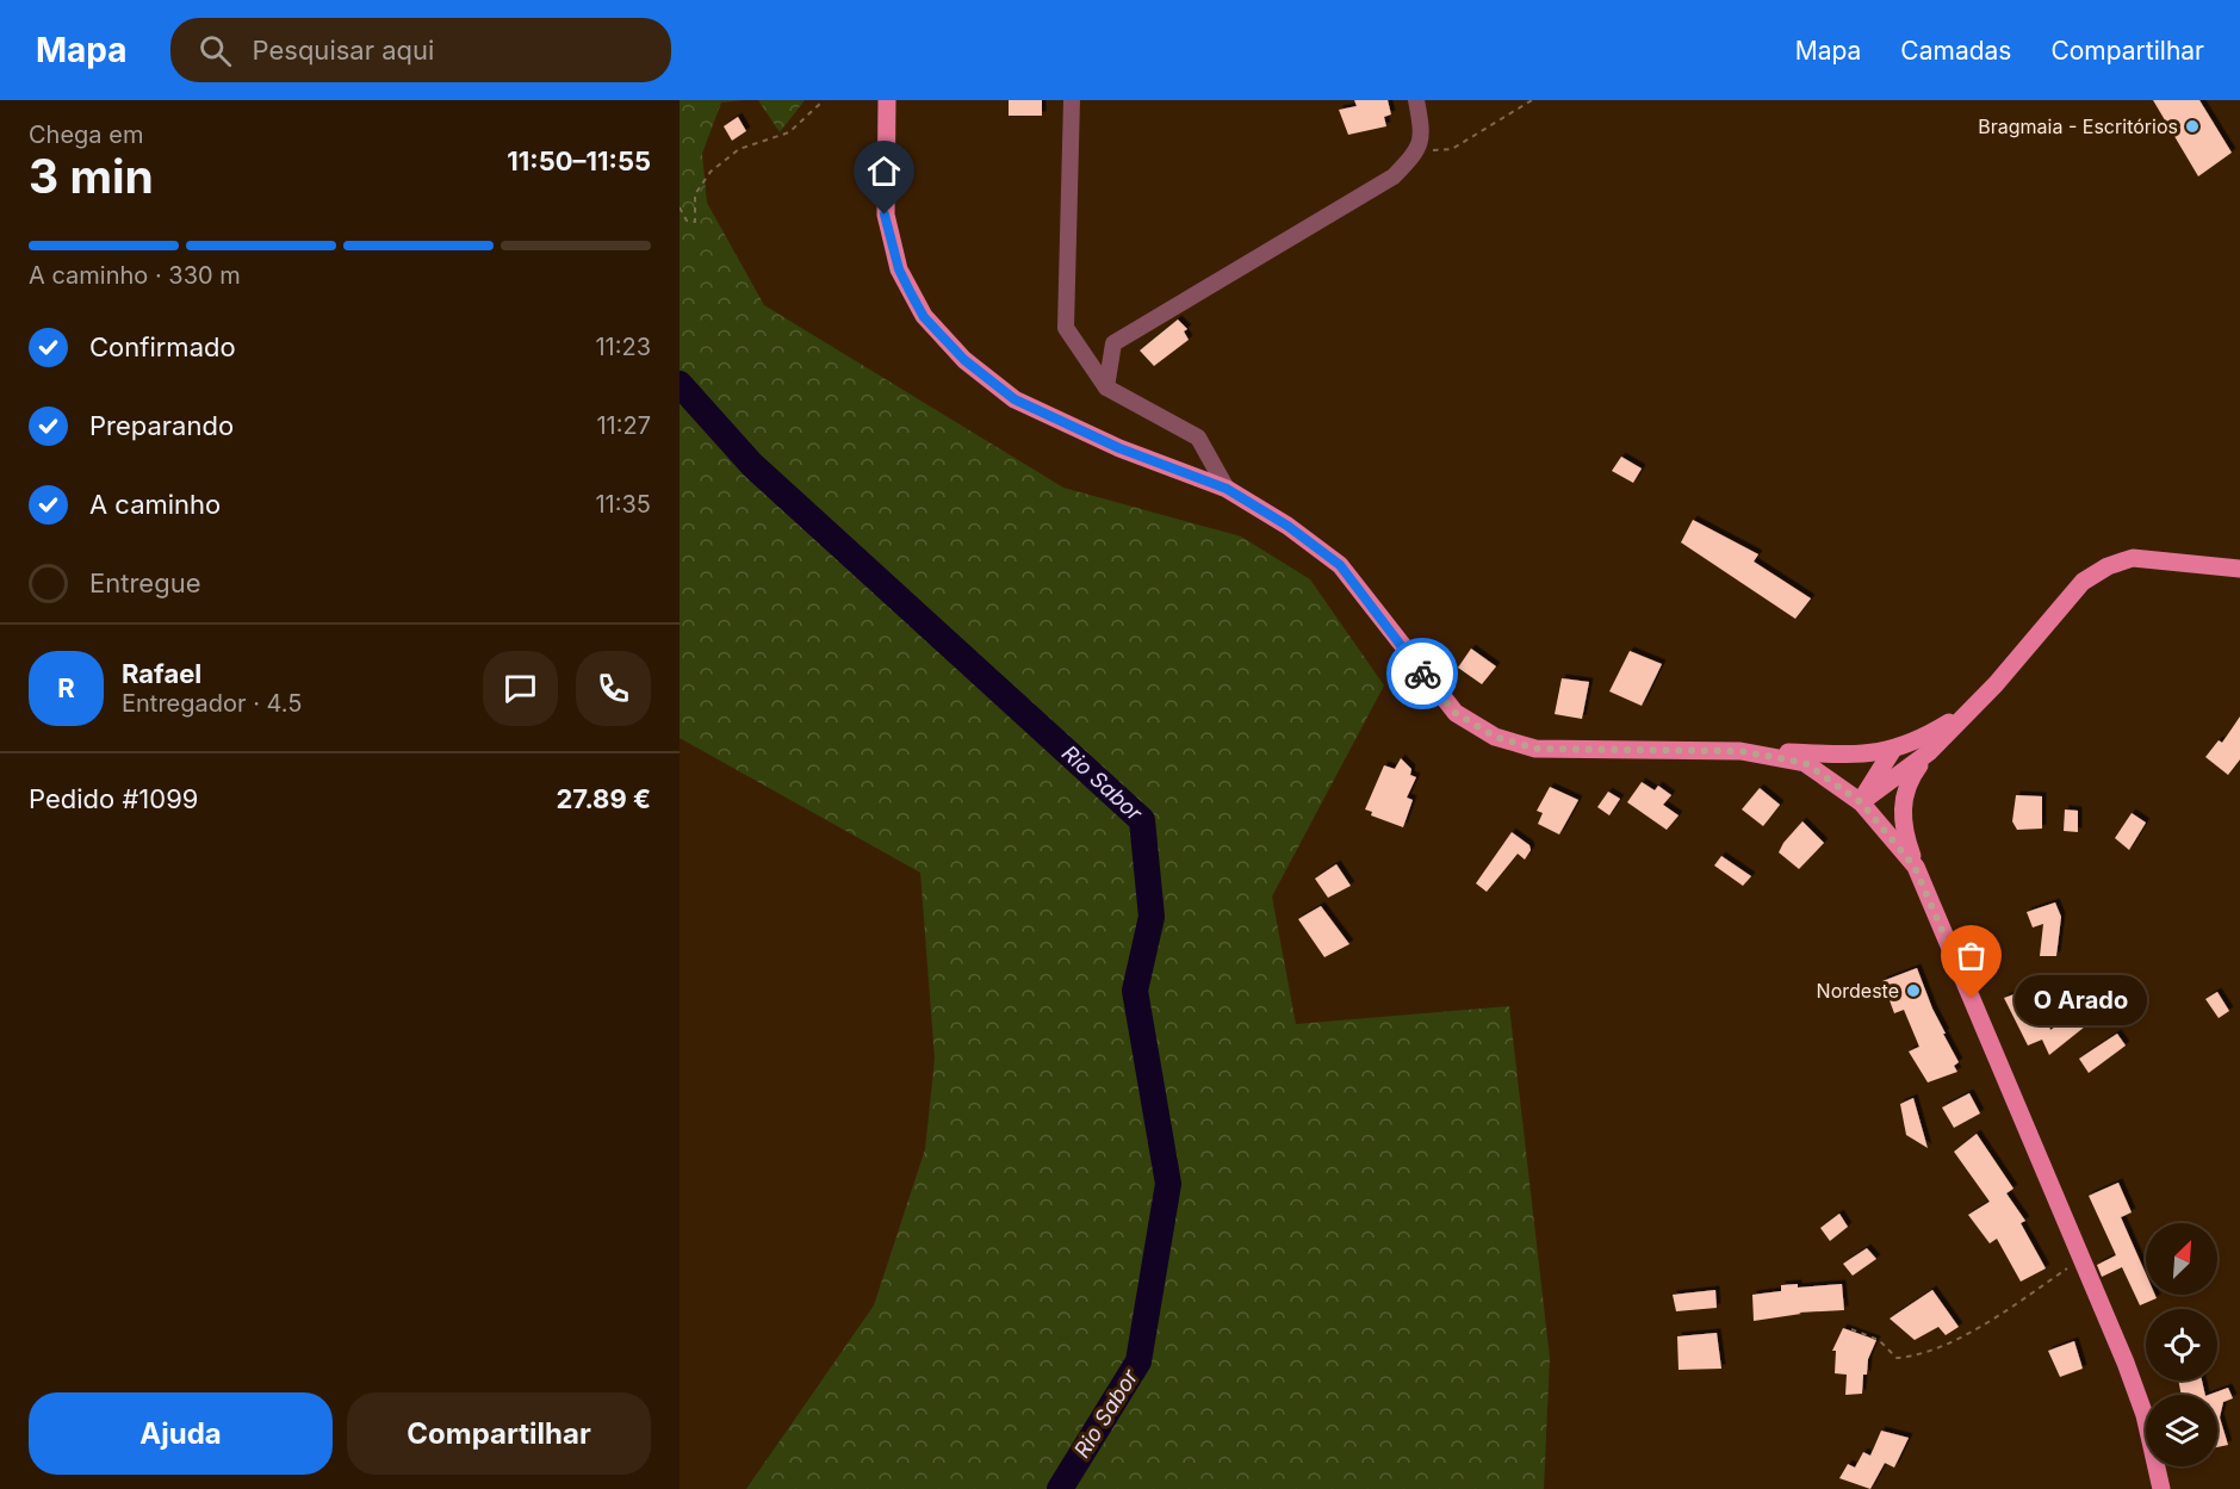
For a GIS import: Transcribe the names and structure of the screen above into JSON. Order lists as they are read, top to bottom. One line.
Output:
{"water":["Rio Sabor"],"places":["Bragmaia - Escritórios","Nordeste","O Arado"],"north":"top right","page":{"header":"Mapa","search":"Pesquisar aqui","nav":["Mapa","Camadas","Compartilhar"],"heading":["3 min","Chega em","11:50–11:55"],"panel":["Rafael","Entregador · 4.5","Pedido #1099","27.89 €"],"bar":"A caminho · 330 m","list":[["Confirmado","11:23"],["Preparando","11:27"],["A caminho","11:35"],"Entregue"],"round":"R","bubble":"O Arado","buttons":["Ajuda","Compartilhar"]}}
